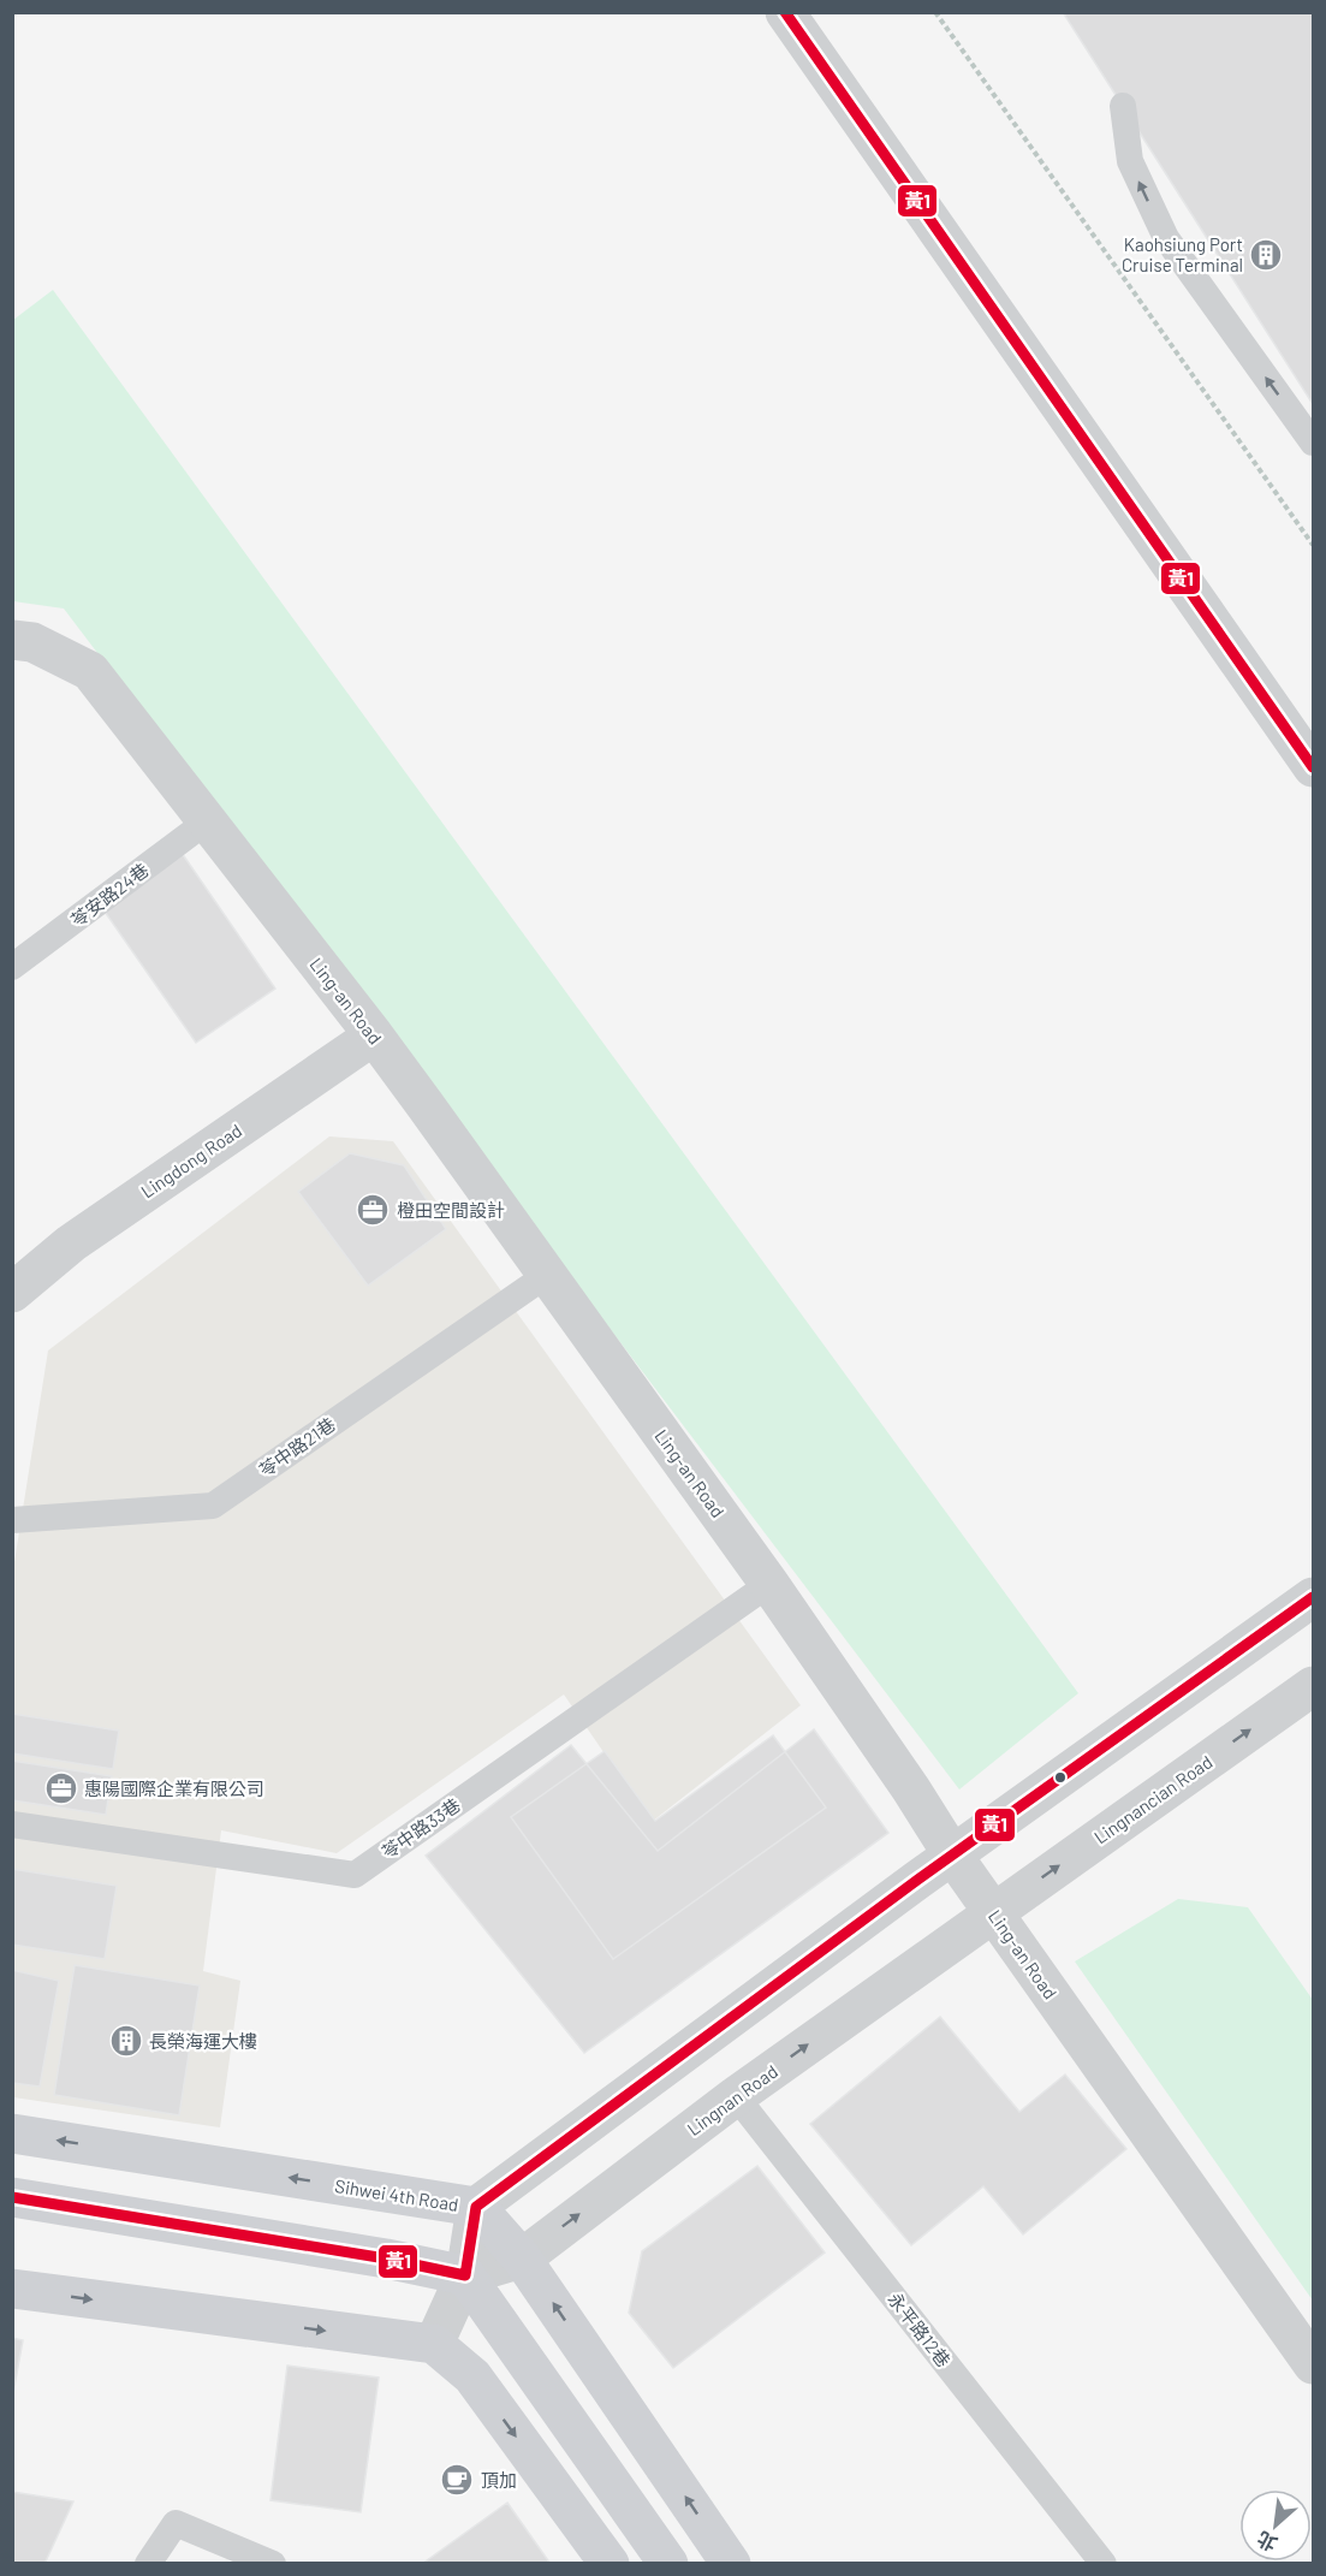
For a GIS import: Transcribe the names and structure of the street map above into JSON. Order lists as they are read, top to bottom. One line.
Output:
{"streets":{"street":["Ling-an Road","Lingdong Road","Lingnancian Road","Lingnan Road","Sihwei 4th Road"],"lane":["苓安路24巷","苓中路21巷","苓中路33巷","永平路12巷"]},"crossings":[["苓安路24巷","Ling-an Road"],["Ling-an Road","Lingdong Road"],["Ling-an Road","苓中路21巷"],["Ling-an Road","Lingnancian Road"],["Ling-an Road","苓中路33巷"],["Ling-an Road","Lingnan Road"],["Lingnancian Road","Lingnan Road"],["Lingnan Road","Sihwei 4th Road"],["Lingnan Road","永平路12巷"]],"places":{"building":["Kaohsiung Port Cruise Terminal","長榮海運大樓"],"office":["橙田空間設計","惠陽國際企業有限公司"],"cafe":["頂加"]},"lines":["transit line 黃1"],"north":"bottom left"}
